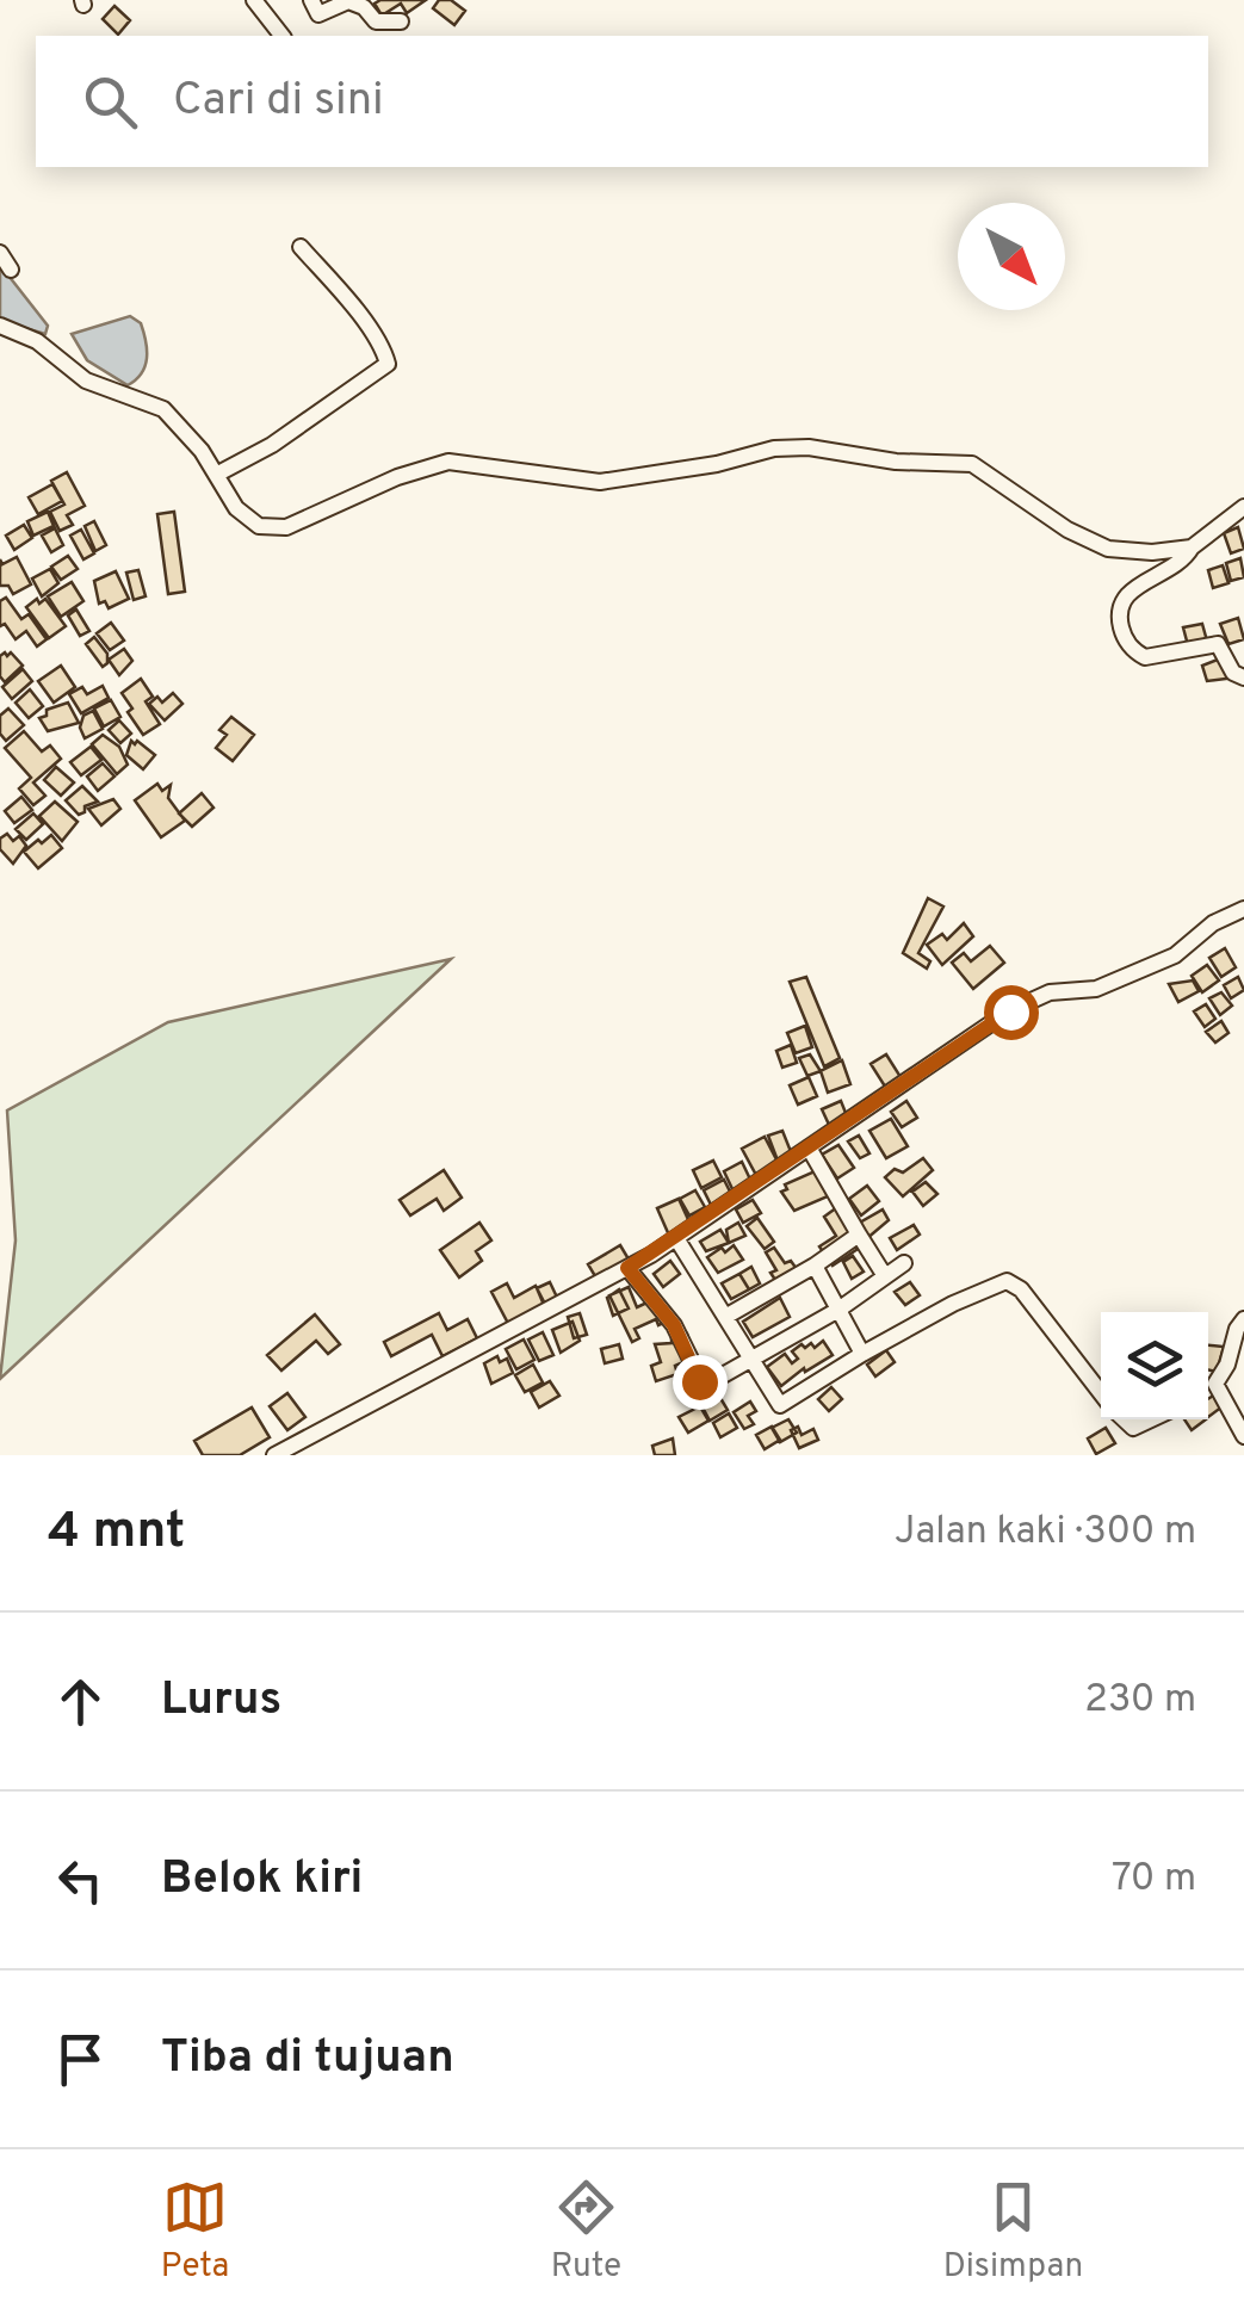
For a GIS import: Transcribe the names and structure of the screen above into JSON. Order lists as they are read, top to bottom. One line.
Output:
{"north":"bottom right","page":{"search":"Cari di sini","heading":["4 mnt","Jalan kaki · 300 m"],"list":[["Lurus","230 m"],["Belok kiri","70 m"],"Tiba di tujuan"],"nav":["Peta","Rute","Disimpan"]}}
